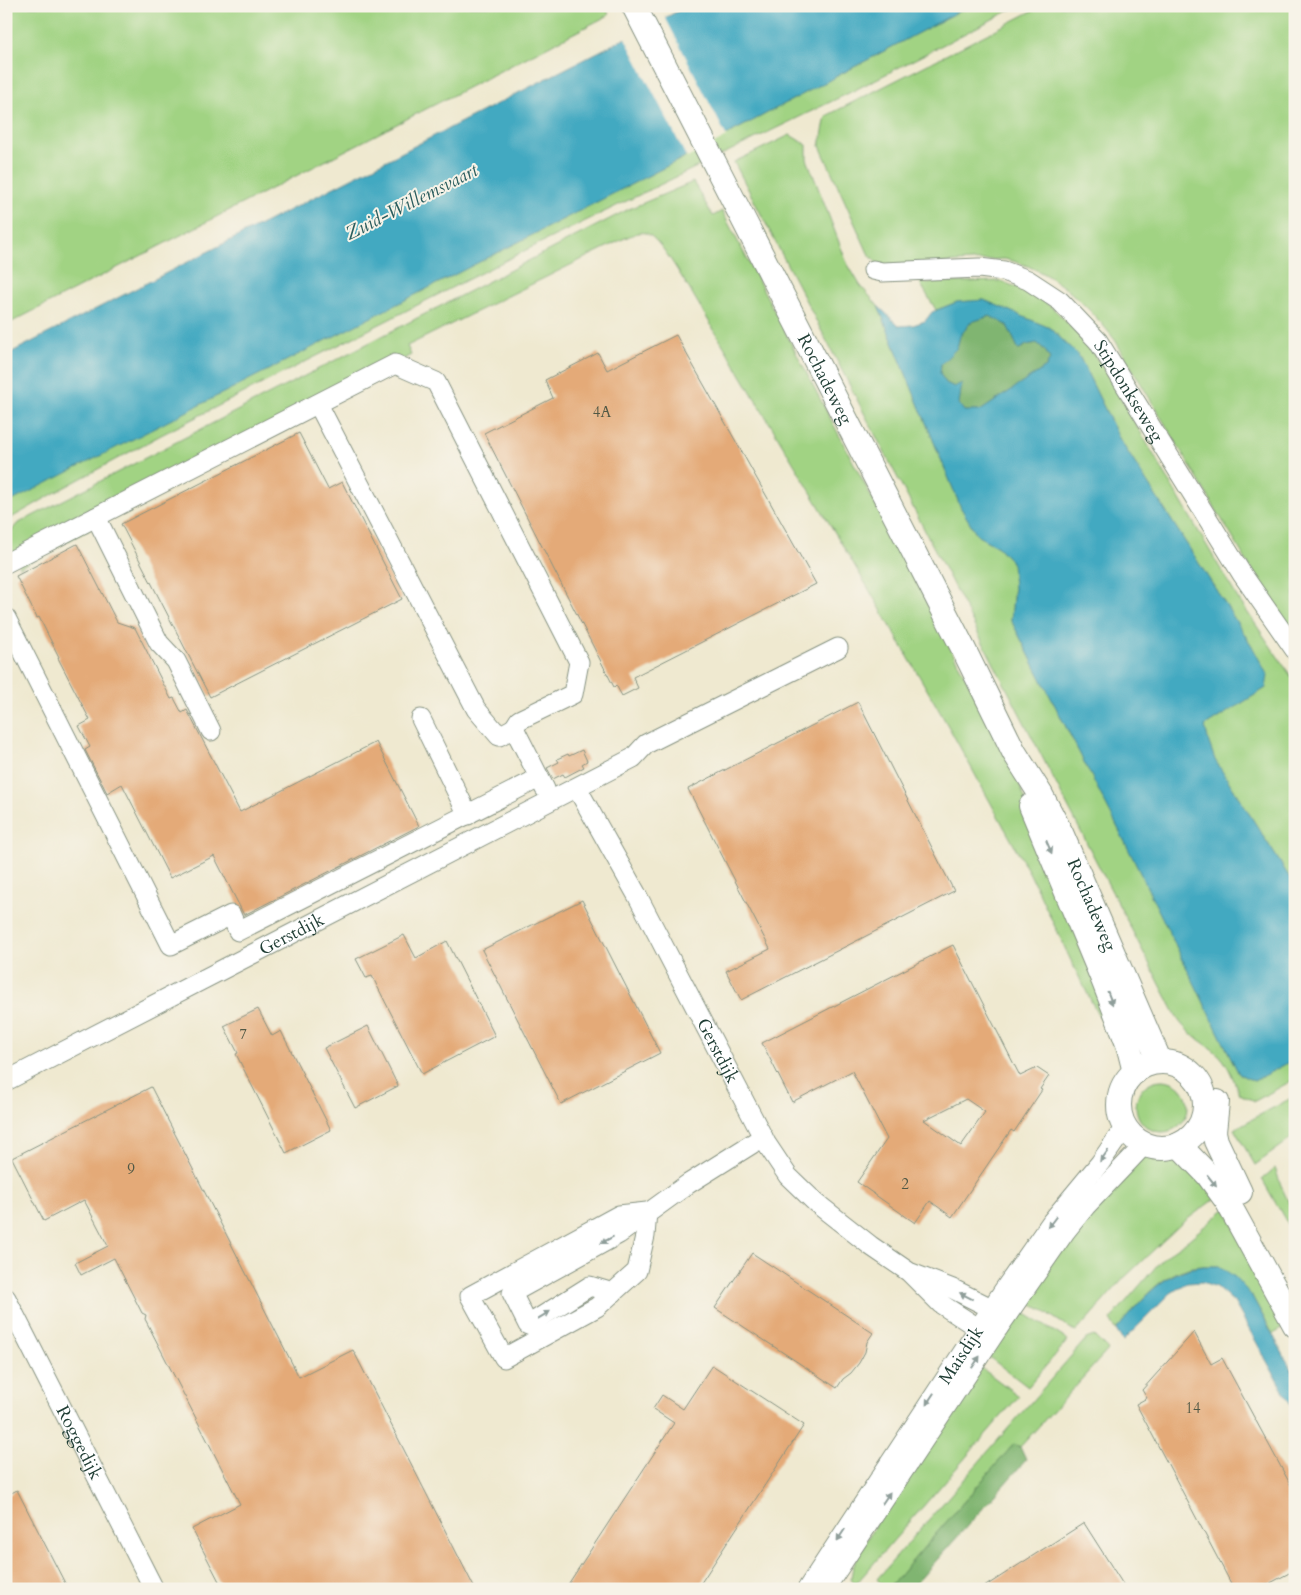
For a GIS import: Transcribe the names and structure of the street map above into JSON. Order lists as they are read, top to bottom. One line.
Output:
{"streets":{"main road":["Rochadeweg"],"street":["Stipdonkseweg","Gerstdijk","Maisdijk","Roggedijk"]},"crossings":[["Rochadeweg","Maisdijk"],["Gerstdijk","Maisdijk"]],"water":["Zuid-Willemsvaart"],"house_numbers":["4A","7","9","2","14"]}
